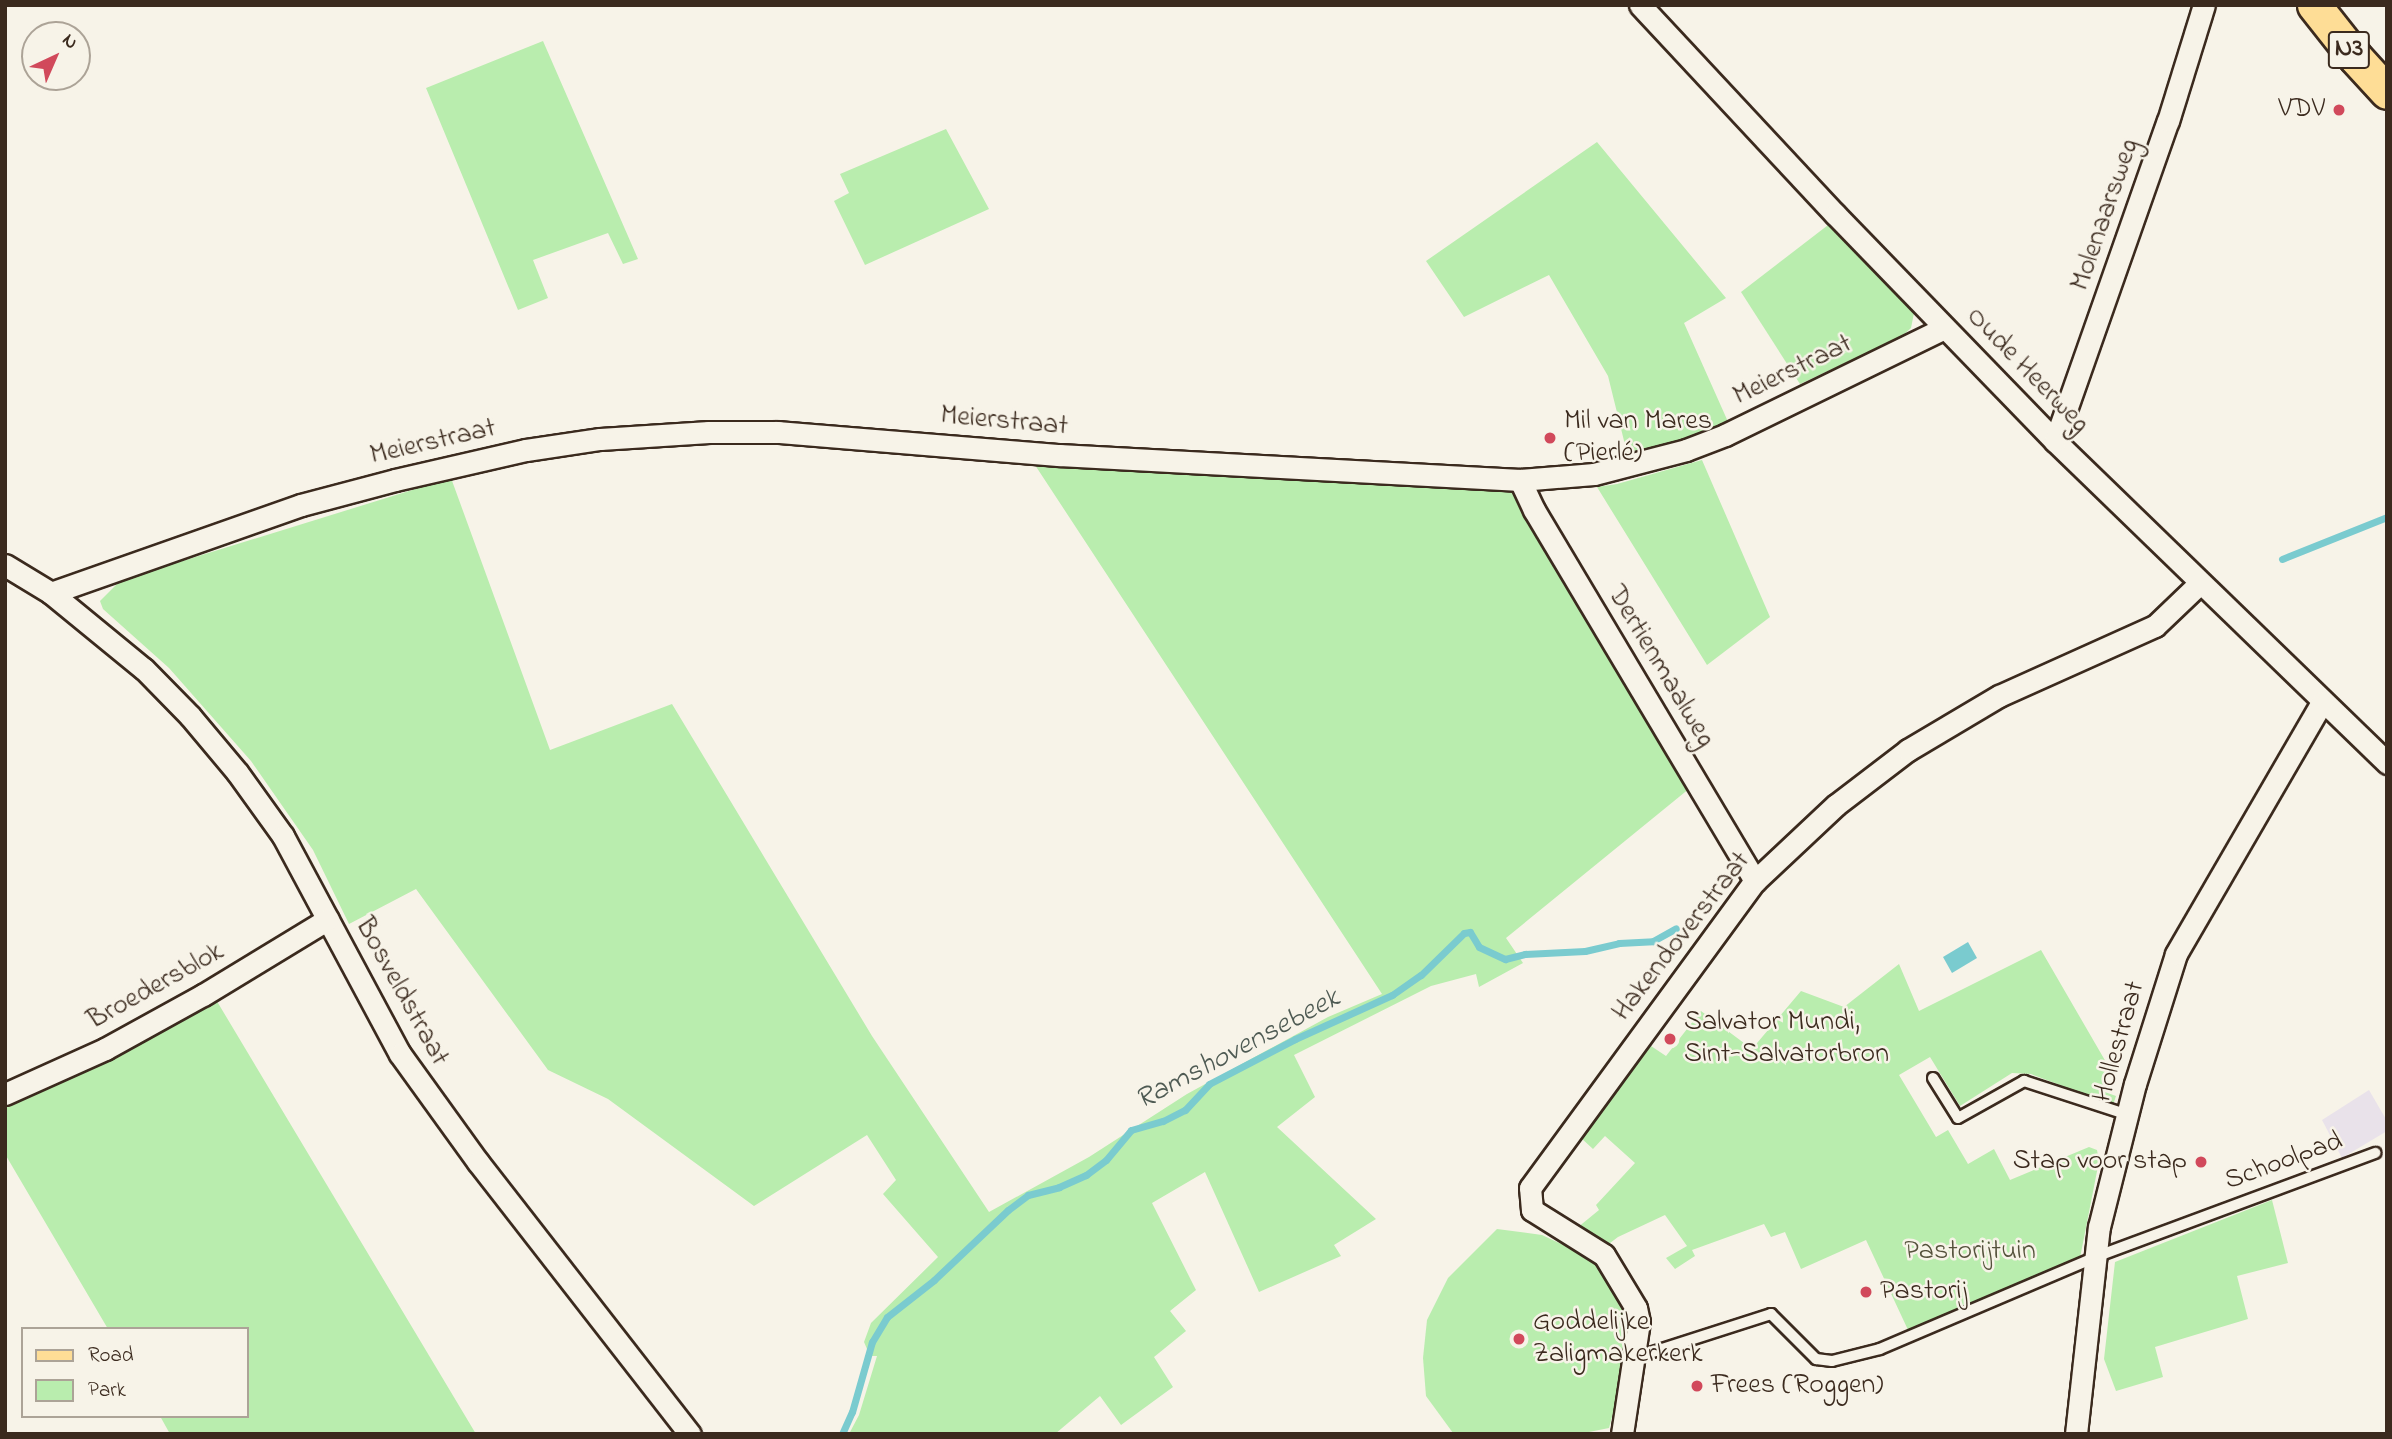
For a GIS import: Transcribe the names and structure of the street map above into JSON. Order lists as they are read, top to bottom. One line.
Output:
{"streets":{"main road":["N3"],"street":["Molenaarsweg","Meierstraat","Oude Heerweg","Dertienmaalweg","Hakendoverstraat","Broedersblok","Bosveldstraat","Hollestraat"],"lane":["Schoolpad"]},"crossings":[["Molenaarsweg","Oude Heerweg"],["Meierstraat","Oude Heerweg"],["Meierstraat","Dertienmaalweg"],["Meierstraat","Bosveldstraat"],["Oude Heerweg","Hakendoverstraat"],["Oude Heerweg","Hollestraat"],["Dertienmaalweg","Hakendoverstraat"],["Hakendoverstraat","Schoolpad"],["Broedersblok","Bosveldstraat"],["Hollestraat","Schoolpad"]],"water":["Ramshovensebeek"],"parks":["Pastorijtuin"],"places":["VDV","Mil van Mares (Pierlé)","Salvator Mundi, Sint-Salvatorbron","Stap voor stap","Pastorij","Goddelijke Zaligmakerkerk","Frees (Roggen)"],"legend":["Road","Park"],"north":"top right"}
